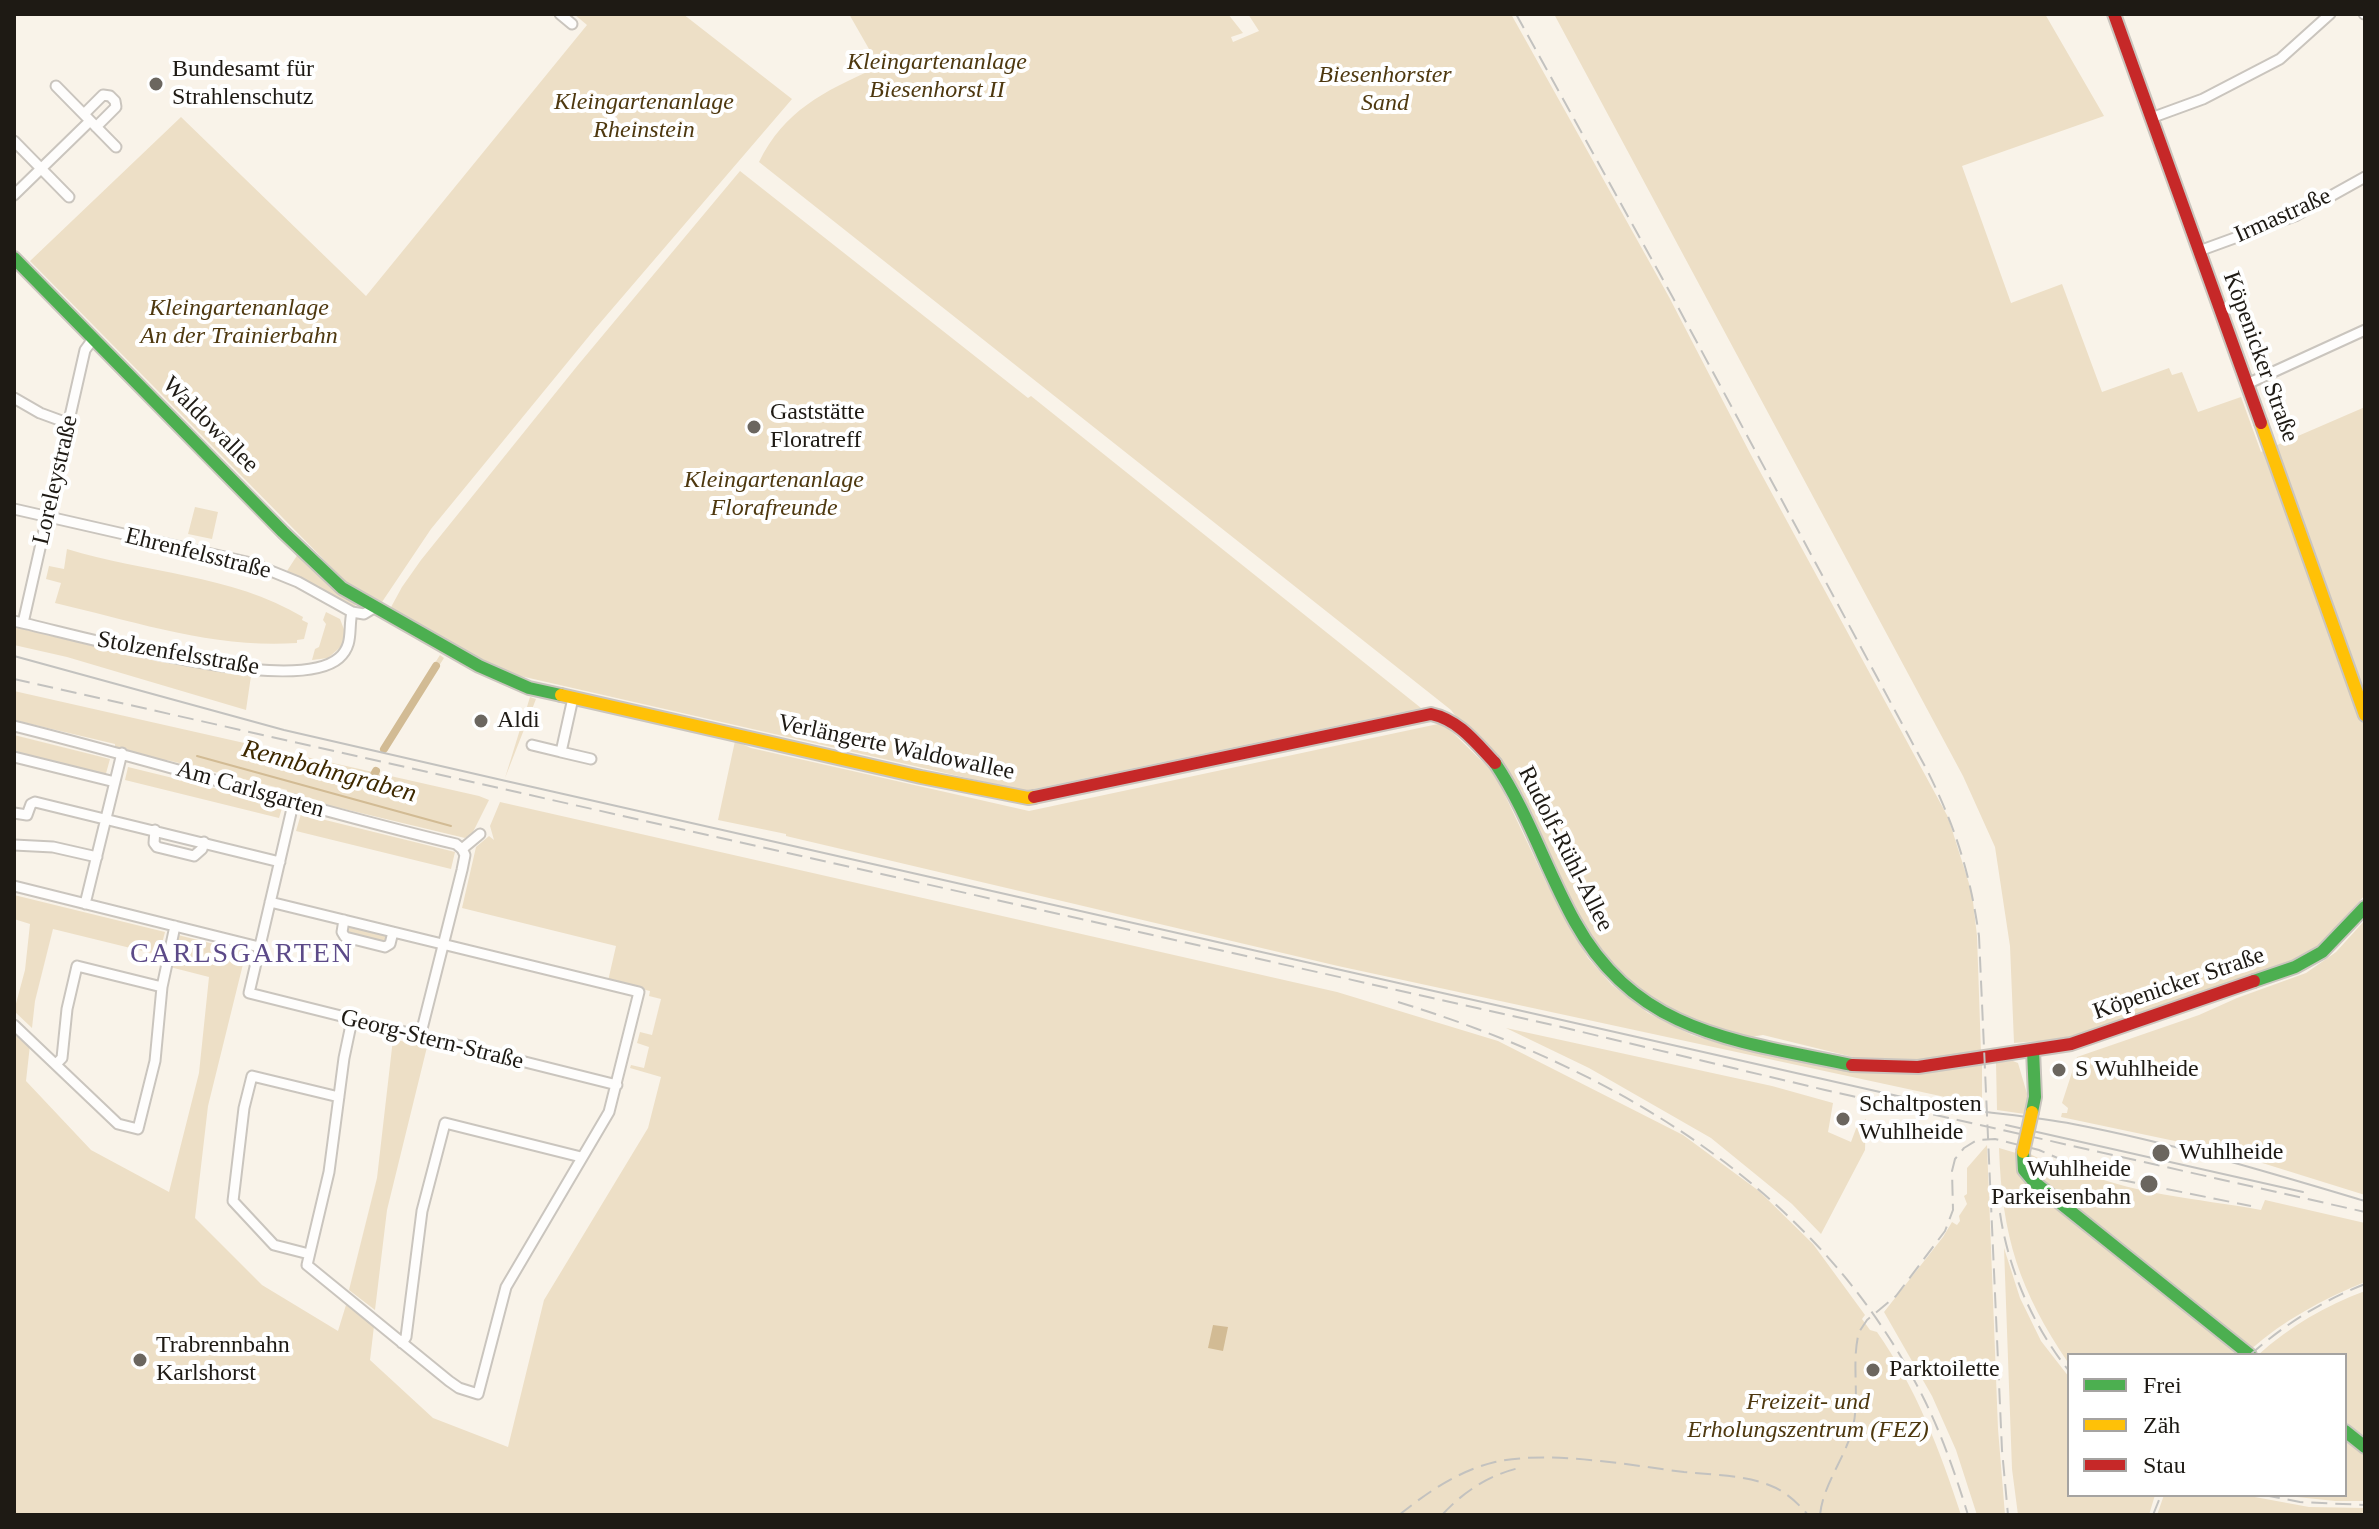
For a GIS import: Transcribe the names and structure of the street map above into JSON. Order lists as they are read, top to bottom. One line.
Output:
{"streets":{"street":["Irmastraße","Köpenicker Straße","Waldowallee","Loreleystraße","Ehrenfelsstraße","Stolzenfelsstraße","Verlängerte Waldowallee","Am Carlsgarten","Rudolf-Rühl-Allee","Georg-Stern-Straße"]},"crossings":[["Irmastraße","Köpenicker Straße"],["Köpenicker Straße","Rudolf-Rühl-Allee"],["Waldowallee","Loreleystraße"],["Waldowallee","Verlängerte Waldowallee"],["Loreleystraße","Ehrenfelsstraße"],["Loreleystraße","Stolzenfelsstraße"],["Ehrenfelsstraße","Stolzenfelsstraße"],["Verlängerte Waldowallee","Rudolf-Rühl-Allee"]],"districts":["CARLSGARTEN"],"water":["Rennbahngraben"],"parks":["Kleingartenanlage Biesenhorst II","Biesenhorster Sand","Kleingartenanlage Rheinstein","Kleingartenanlage An der Trainierbahn","Kleingartenanlage Florafreunde","Freizeit- und Erholungszentrum (FEZ)"],"places":["Bundesamt für Strahlenschutz","Gaststätte Floratreff","Aldi","S Wuhlheide","Schaltposten Wuhlheide","Wuhlheide","Wuhlheide Parkeisenbahn","Trabrennbahn Karlshorst","Parktoilette"],"legend":["Frei","Zäh","Stau"]}
